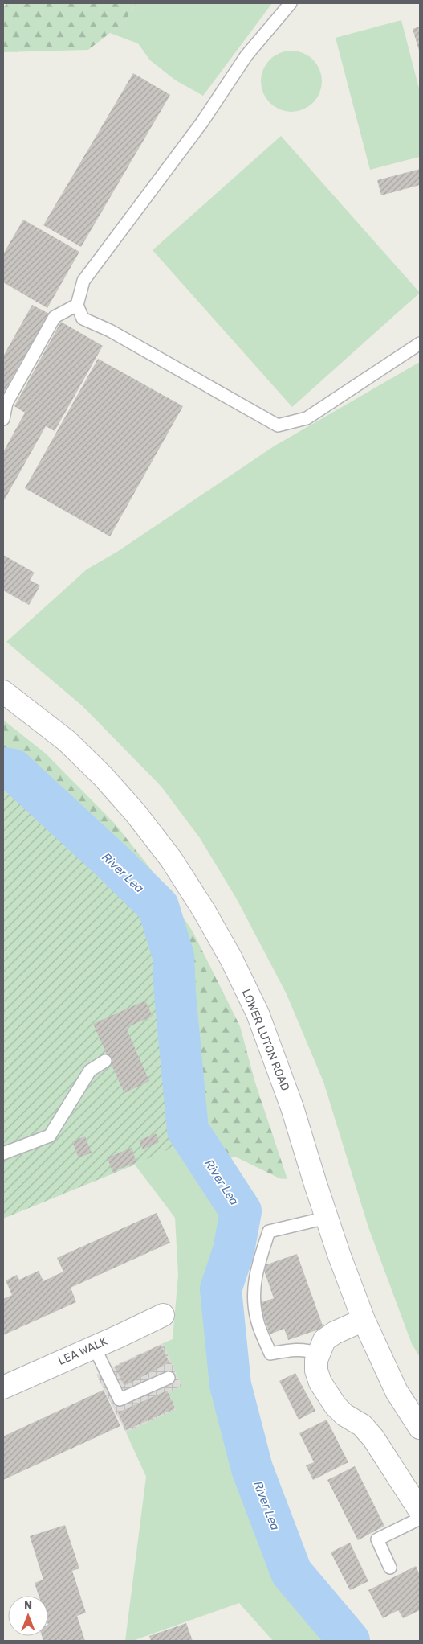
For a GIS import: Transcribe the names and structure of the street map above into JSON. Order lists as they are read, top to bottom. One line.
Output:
{"streets":{"main road":["LOWER LUTON ROAD","LEA WALK"]},"water":["River Lea"],"north":"top"}
